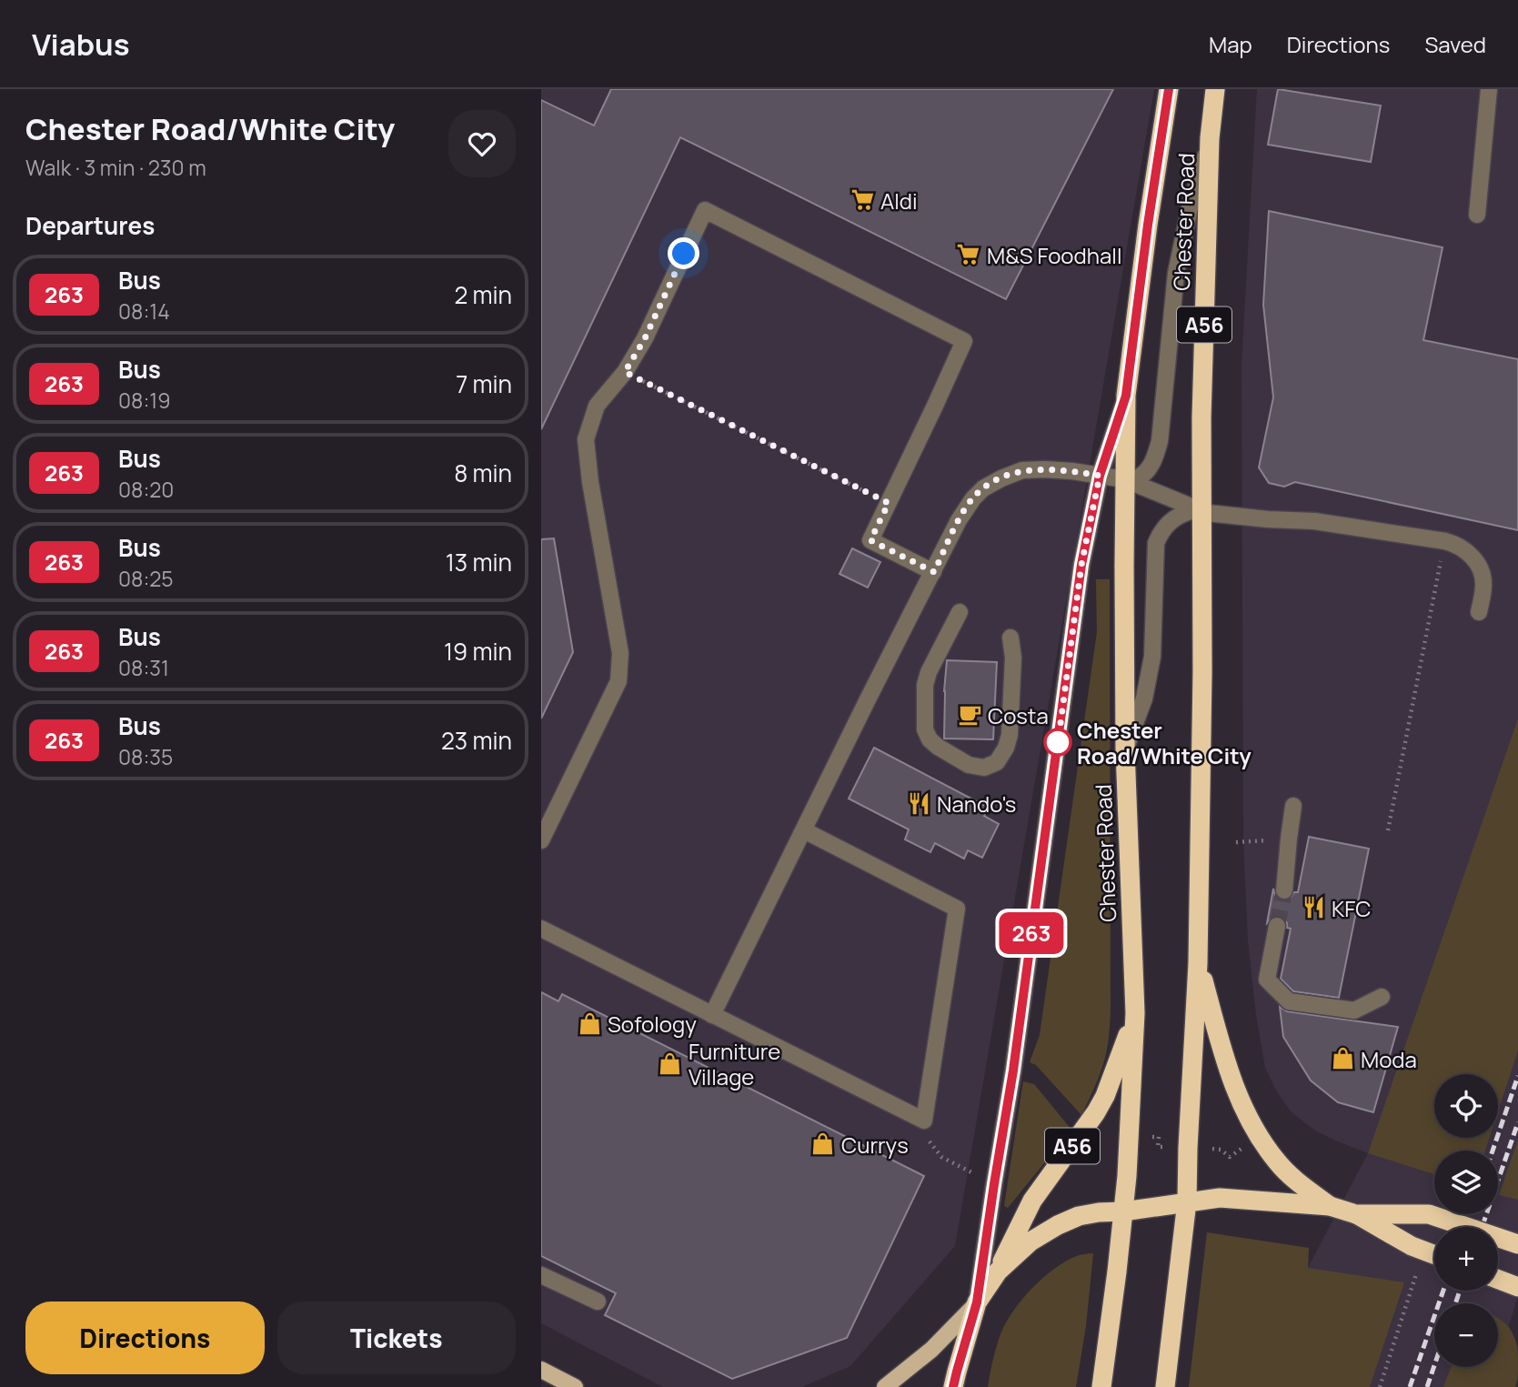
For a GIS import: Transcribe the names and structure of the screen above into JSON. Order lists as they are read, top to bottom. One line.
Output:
{"streets":{"highway":["Chester Road","A56"]},"crossings":[["Chester Road","A56"]],"places":{"supermarket":["Aldi","M&S Foodhall"],"cafe":["Costa"],"other":["Chester Road/White City"],"restaurant":["Nando's","KFC"],"shop":["Sofology","Moda","Furniture Village","Currys"]},"lines":["bus line 263"],"page":{"header":"Viabus","nav":["Map","Directions","Saved"],"heading":[["Chester Road/White City","Walk · 3 min · 230 m"],"Departures"],"on_map":"263","list":[{"mark":"263","name":"Bus","note":"08:14","value":"2 min"},{"mark":"263","name":"Bus","note":"08:19","value":"7 min"},{"mark":"263","name":"Bus","note":"08:20","value":"8 min"},{"mark":"263","name":"Bus","note":"08:25","value":"13 min"},{"mark":"263","name":"Bus","note":"08:31","value":"19 min"},{"mark":"263","name":"Bus","note":"08:35","value":"23 min"}],"map_buttons":["+","−"],"buttons":["Directions","Tickets"]}}
